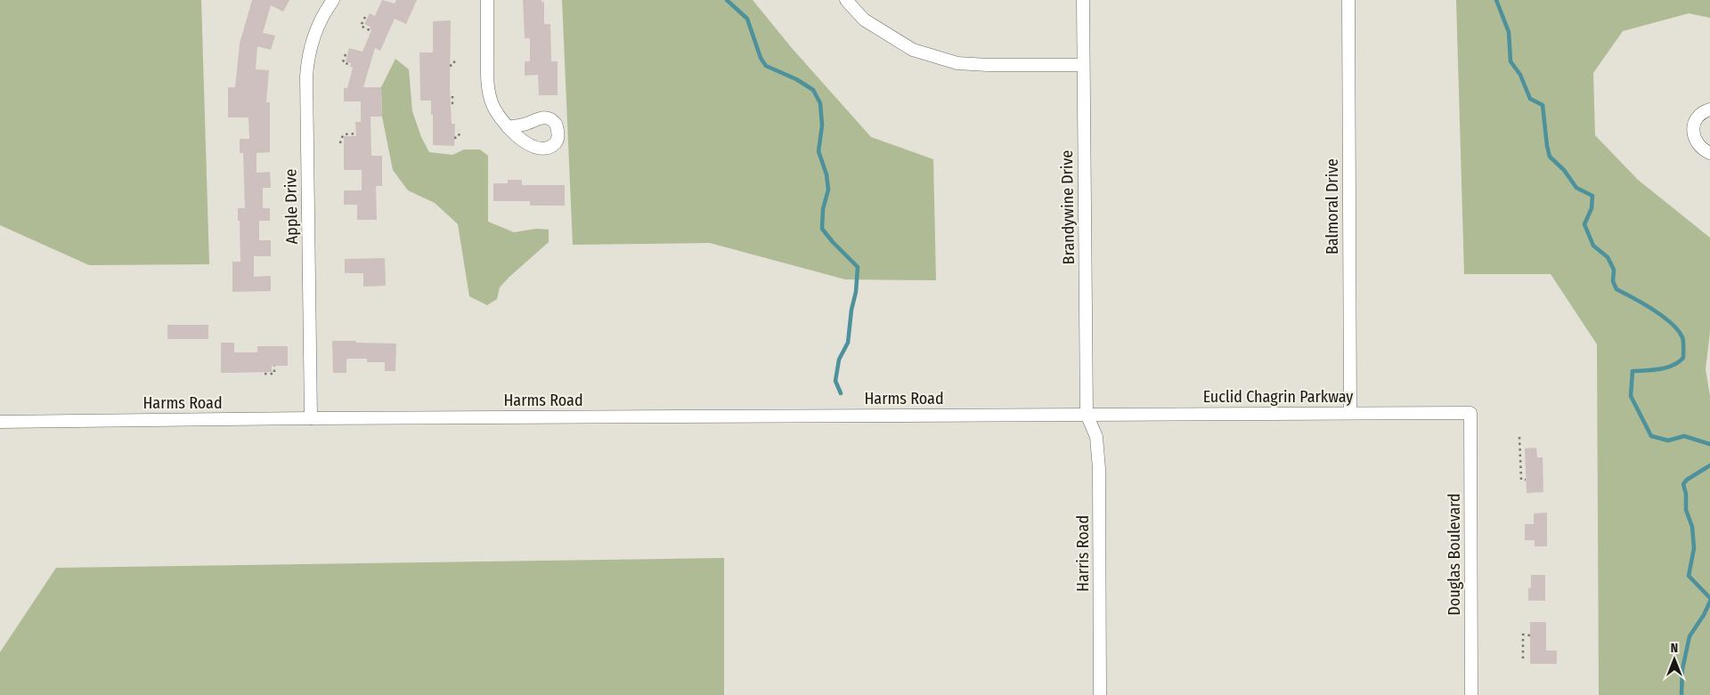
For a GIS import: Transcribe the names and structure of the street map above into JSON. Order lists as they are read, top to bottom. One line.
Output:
{"streets":{"street":["Apple Drive","Balmoral Drive","Brandywine Drive","Euclid Chagrin Parkway","Harms Road","Harris Road","Douglas Boulevard"]},"crossings":[["Apple Drive","Harms Road"],["Balmoral Drive","Euclid Chagrin Parkway"],["Brandywine Drive","Euclid Chagrin Parkway"],["Brandywine Drive","Harms Road"],["Brandywine Drive","Harris Road"],["Euclid Chagrin Parkway","Harms Road"],["Euclid Chagrin Parkway","Harris Road"],["Euclid Chagrin Parkway","Douglas Boulevard"],["Harms Road","Harris Road"]],"north":"top"}
